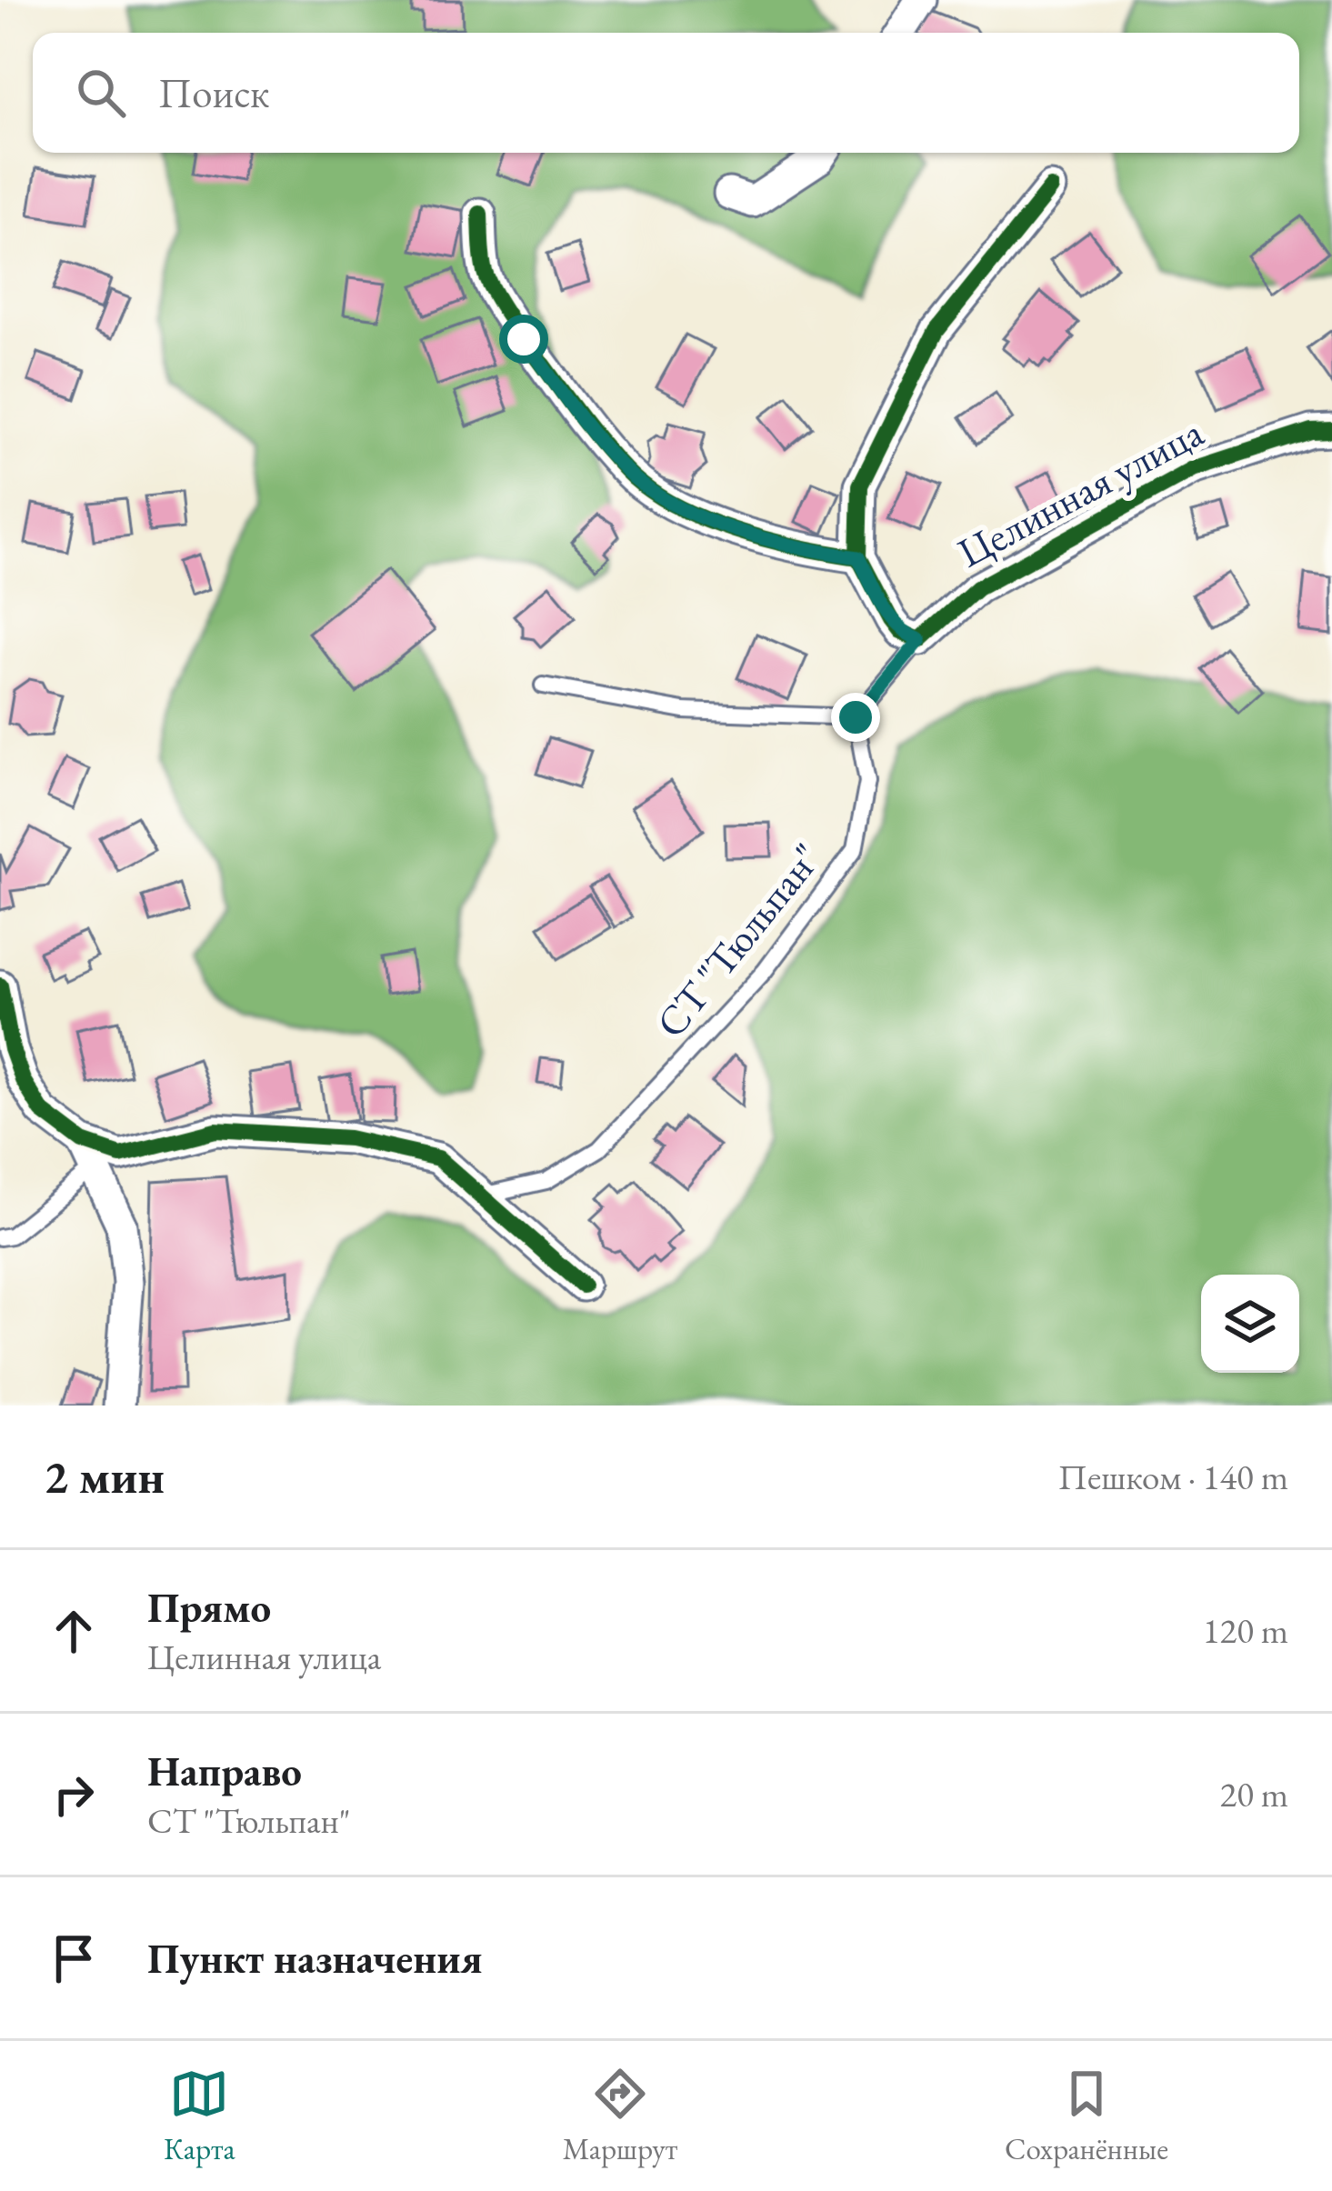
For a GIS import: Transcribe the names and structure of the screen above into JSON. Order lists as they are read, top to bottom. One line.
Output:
{"streets":{"street":["Целинная улица"],"lane":["СТ \"Тюльпан\""]},"page":{"search":"Поиск","heading":["2 мин","Пешком · 140 m"],"list":[["Прямо","Целинная улица","120 m"],["Направо","СТ \"Тюльпан\"","20 m"],"Пункт назначения"],"nav":["Карта","Маршрут","Сохранённые"]}}
